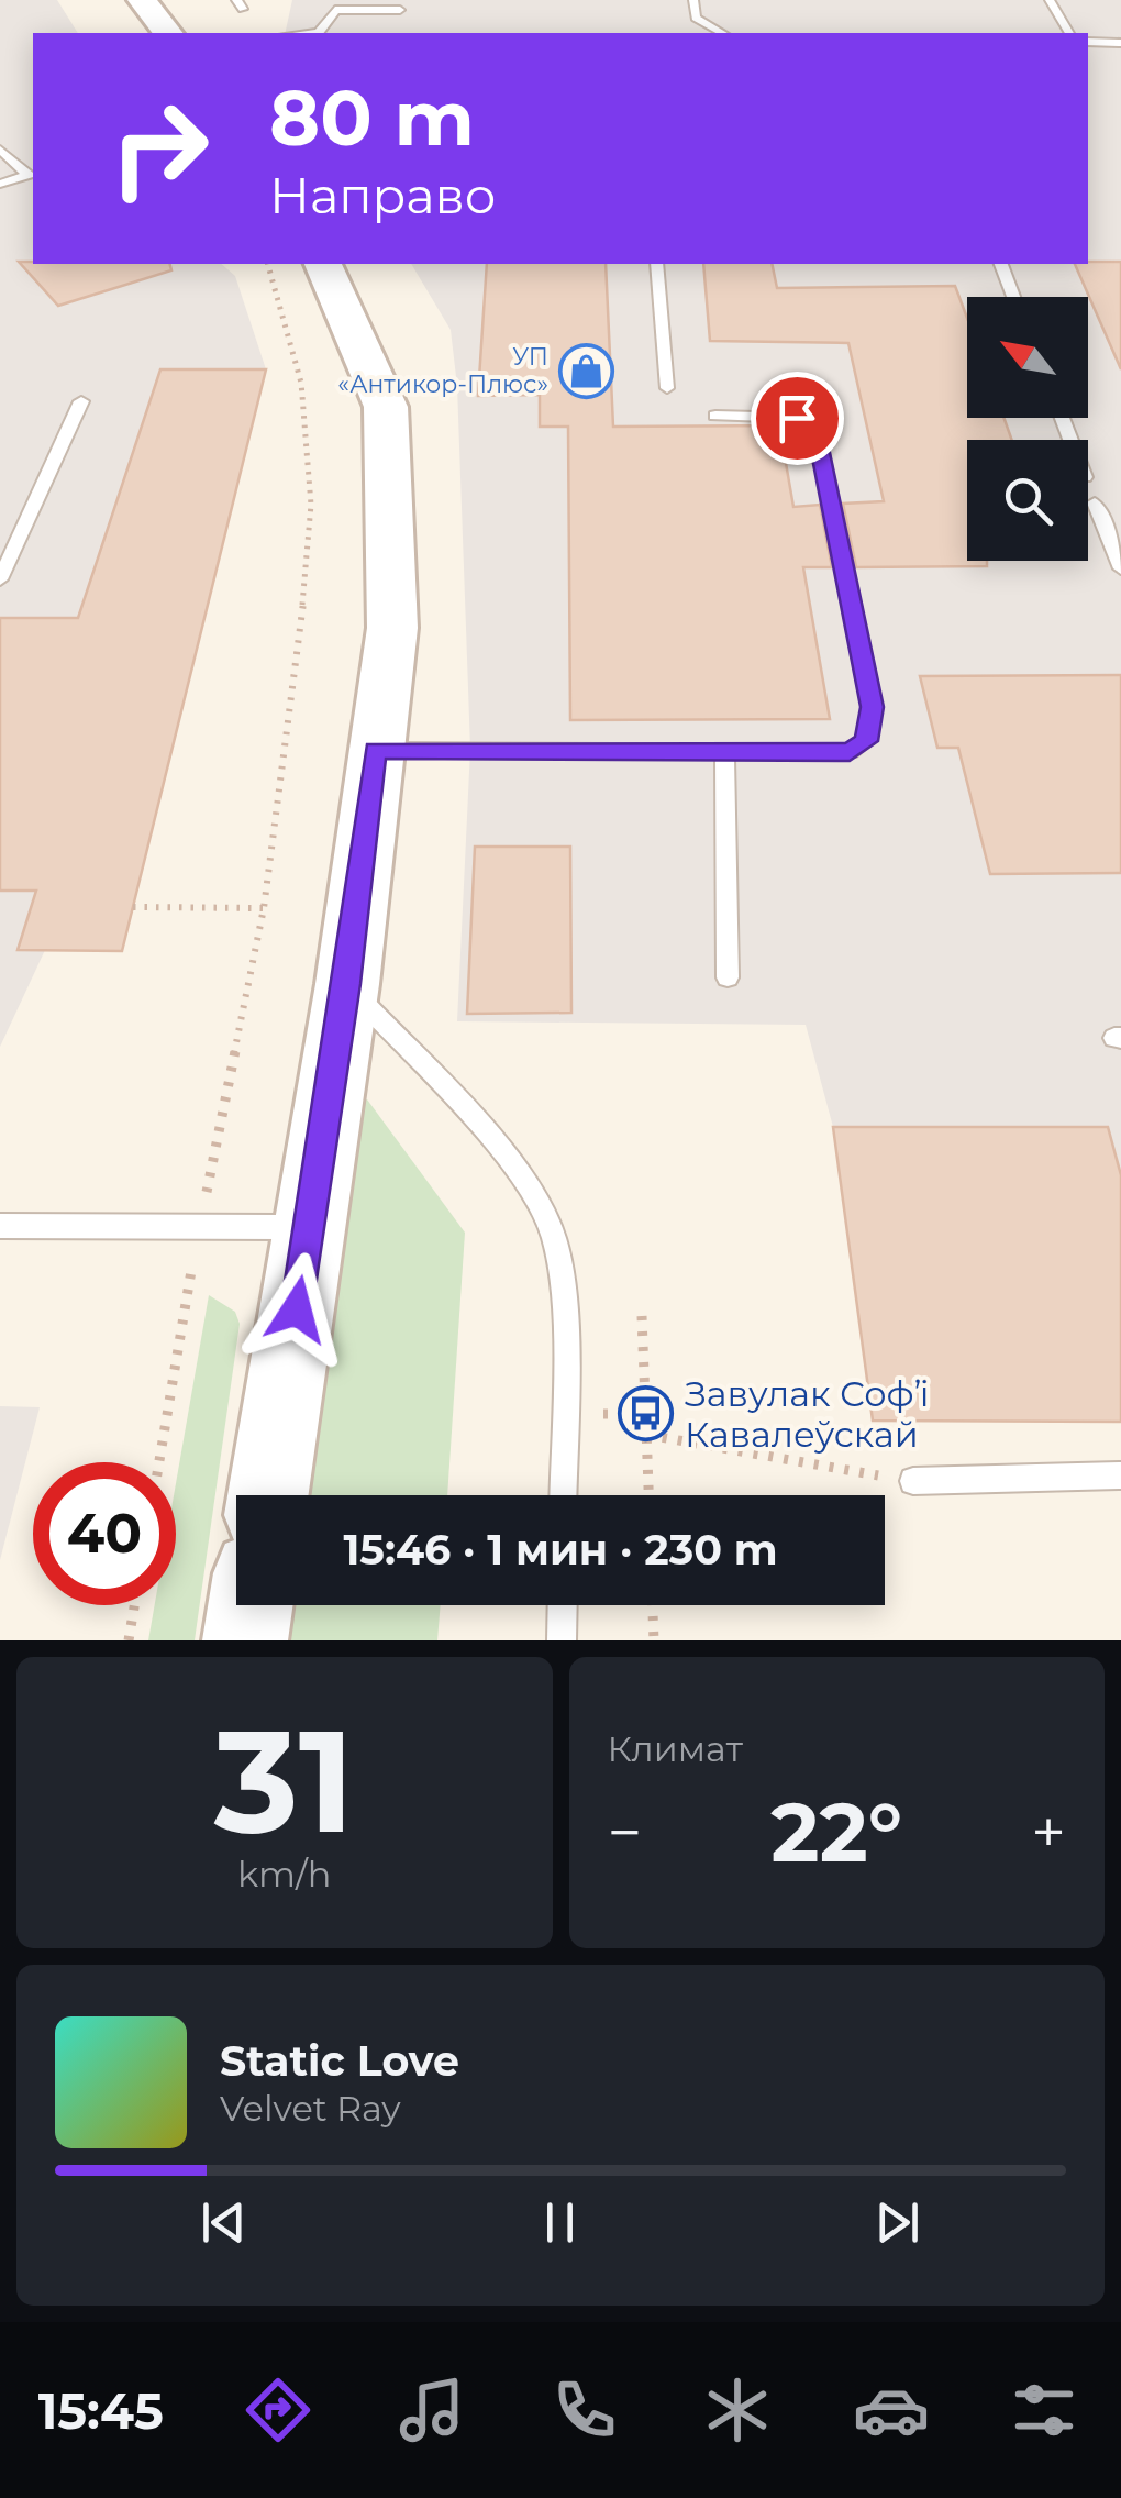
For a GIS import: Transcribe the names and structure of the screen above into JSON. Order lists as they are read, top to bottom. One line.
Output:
{"places":{"shop":["УП «Антикор-Плюс»"],"bus stop":["Завулак Софʼі Кавалеўскай"]},"north":"top left","page":{"turn":["80 m","Направо"],"limit":"40","trip":"15:46 · 1 мин · 230 m","tile":[["31","km/h"],"Климат"],"heat":["−","22°","+"],"song":["Static Love","Velvet Ray"],"tabs":"15:45"}}
